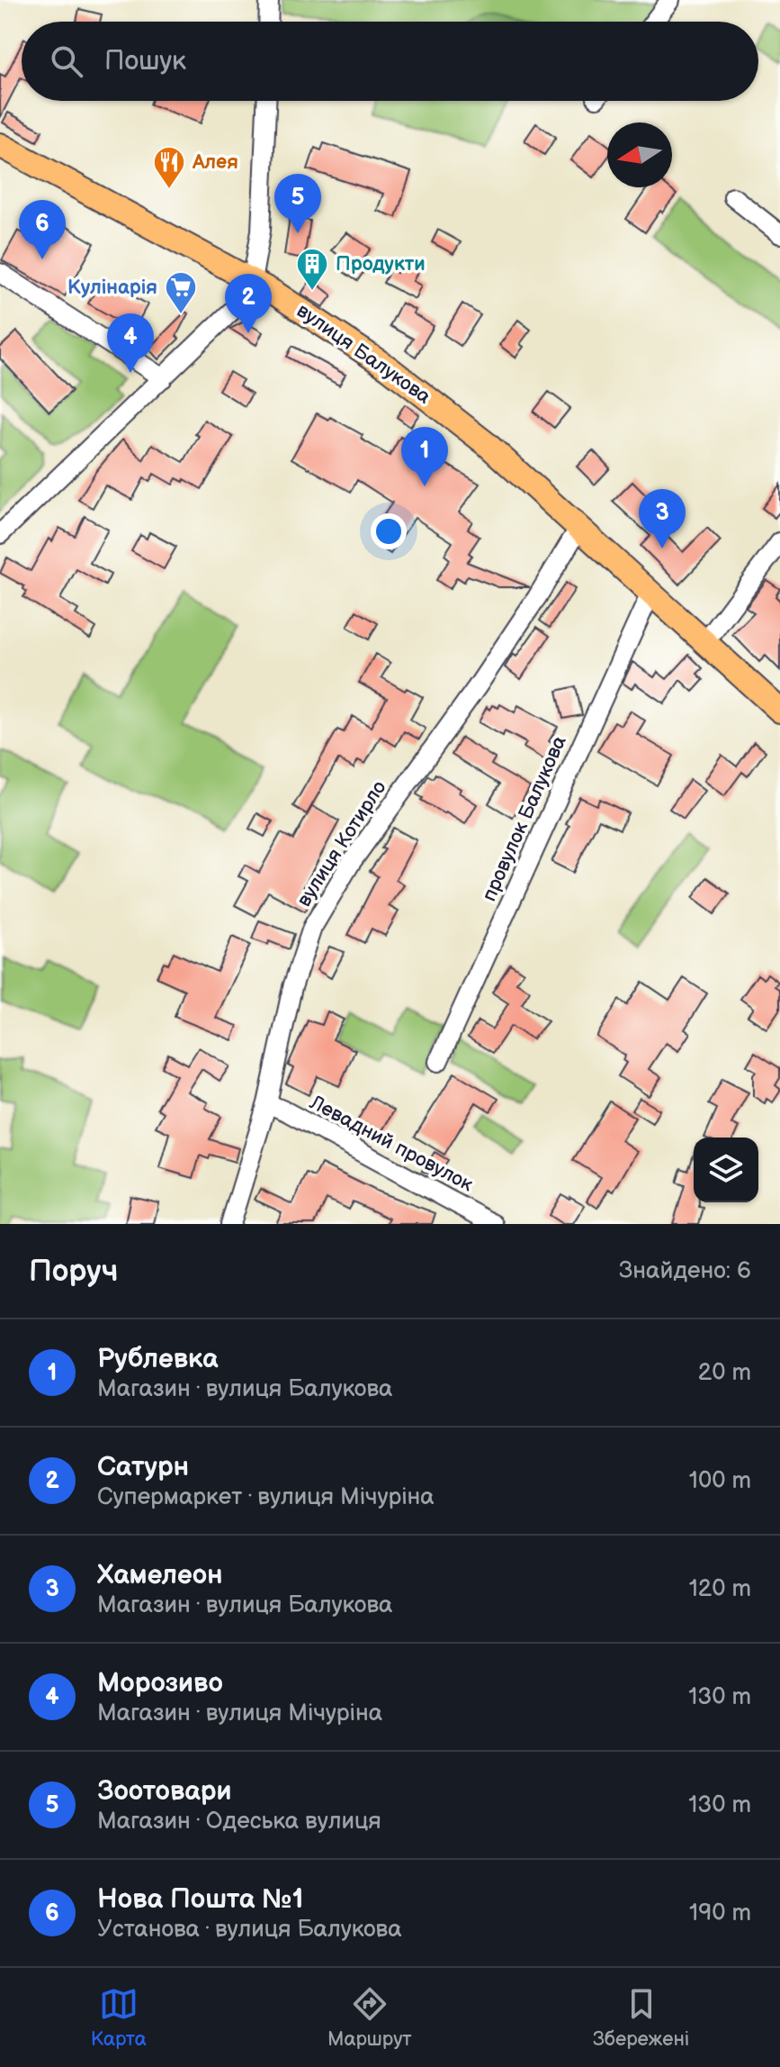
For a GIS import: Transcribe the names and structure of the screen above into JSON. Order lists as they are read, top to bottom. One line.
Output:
{"streets":{"main road":["вулиця Балукова"],"street":["провулок Балукова","вулиця Котирло","Левадний провулок"]},"crossings":[["вулиця Балукова","провулок Балукова"],["вулиця Балукова","вулиця Котирло"],["вулиця Котирло","Левадний провулок"]],"places":{"restaurant":["Алея"],"building":["Продукти"],"supermarket":["Кулінарія"]},"north":"left","page":{"search":"Пошук","pins":["5","6","2","4","1","3"],"heading":["Поруч","Знайдено: 6"],"list":[{"mark":"1","name":"Рублевка","note":"Магазин · вулиця Балукова","value":"20 m"},{"mark":"2","name":"Сатурн","note":"Супермаркет · вулиця Мічуріна","value":"100 m"},{"mark":"3","name":"Хамелеон","note":"Магазин · вулиця Балукова","value":"120 m"},{"mark":"4","name":"Морозиво","note":"Магазин · вулиця Мічуріна","value":"130 m"},{"mark":"5","name":"Зоотовари","note":"Магазин · Одеська вулиця","value":"130 m"},{"mark":"6","name":"Нова Пошта №1","note":"Установа · вулиця Балукова","value":"190 m"}],"nav":["Карта","Маршрут","Збережені"]}}
